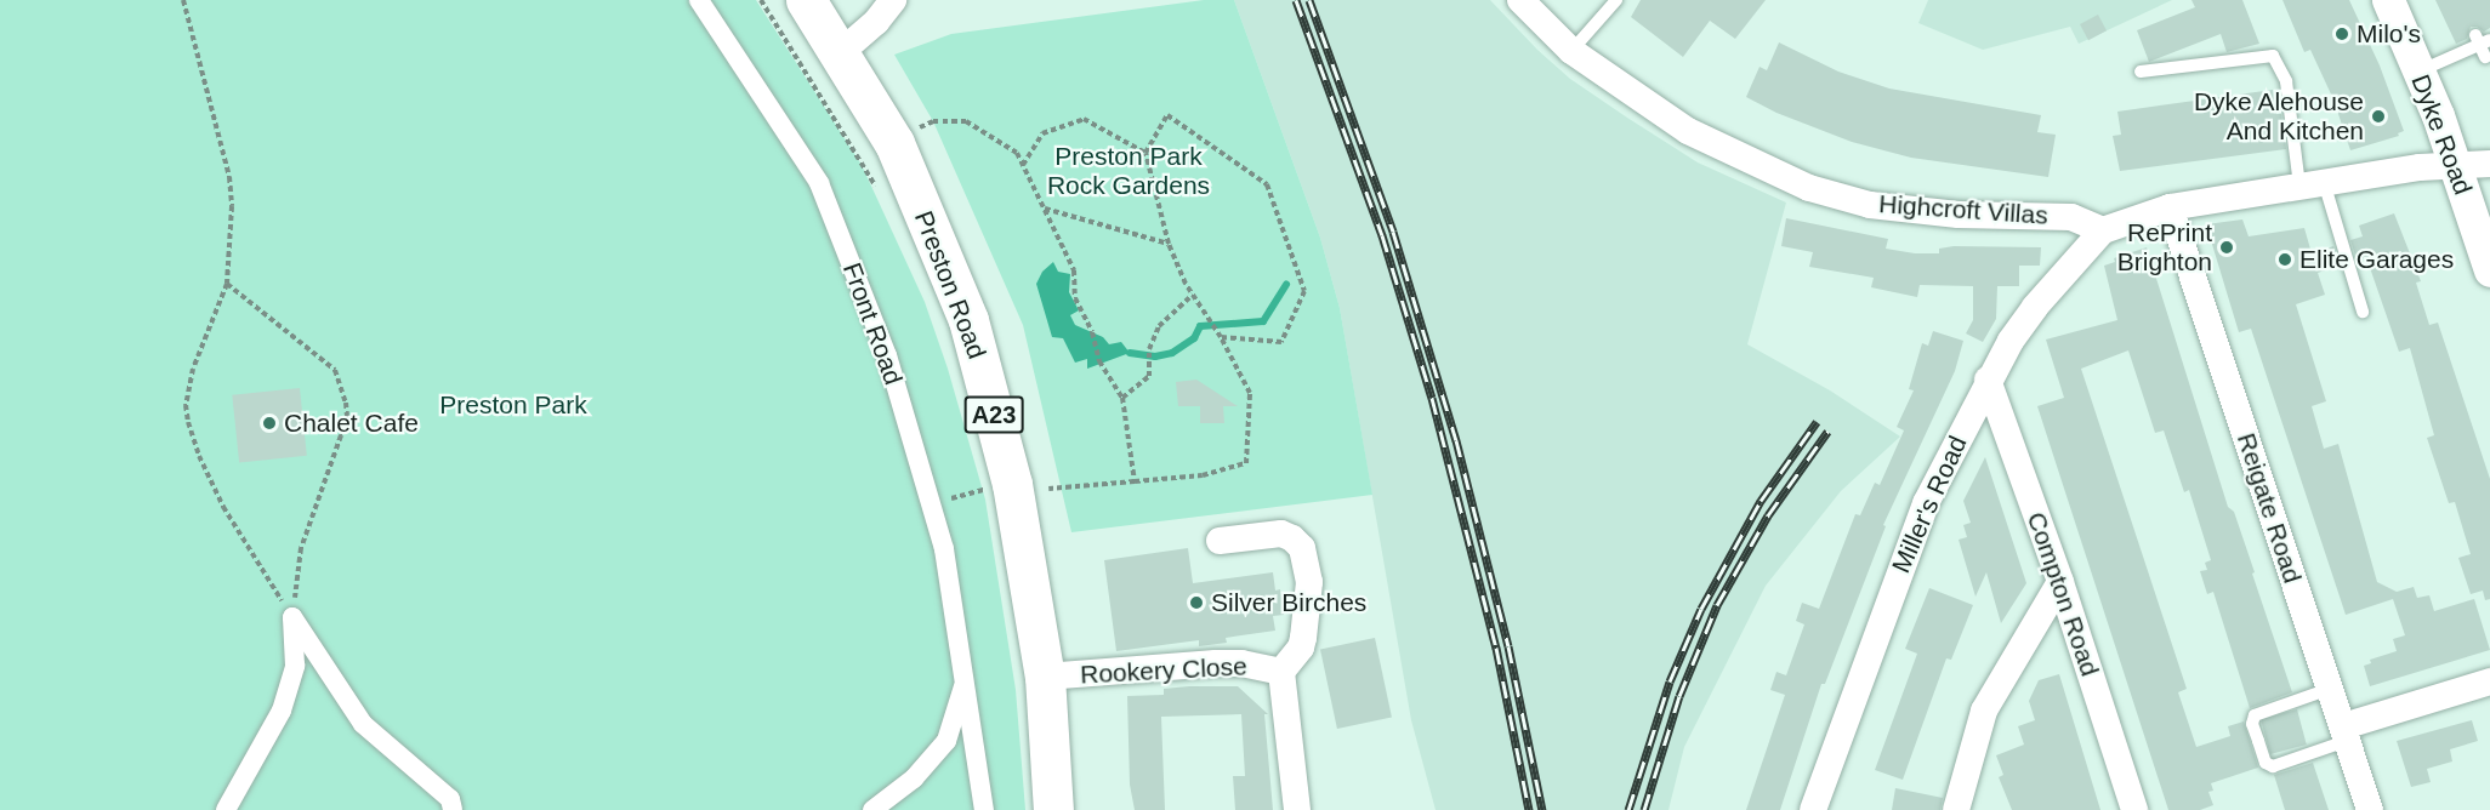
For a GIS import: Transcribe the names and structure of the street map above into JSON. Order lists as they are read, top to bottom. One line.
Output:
{"streets":{"highway":["Preston Road","A23"],"street":["Dyke Road","Highcroft Villas","Front Road","Miller's Road","Reigate Road","Compton Road","Rookery Close"]},"crossings":[["Highcroft Villas","Miller's Road"],["Preston Road","Rookery Close"],["Miller's Road","Compton Road"]],"parks":["Preston Park Rock Gardens","Preston Park"],"places":["Milo's","Dyke Alehouse And Kitchen","RePrint Brighton","Elite Garages","Chalet Cafe","Silver Birches"]}
